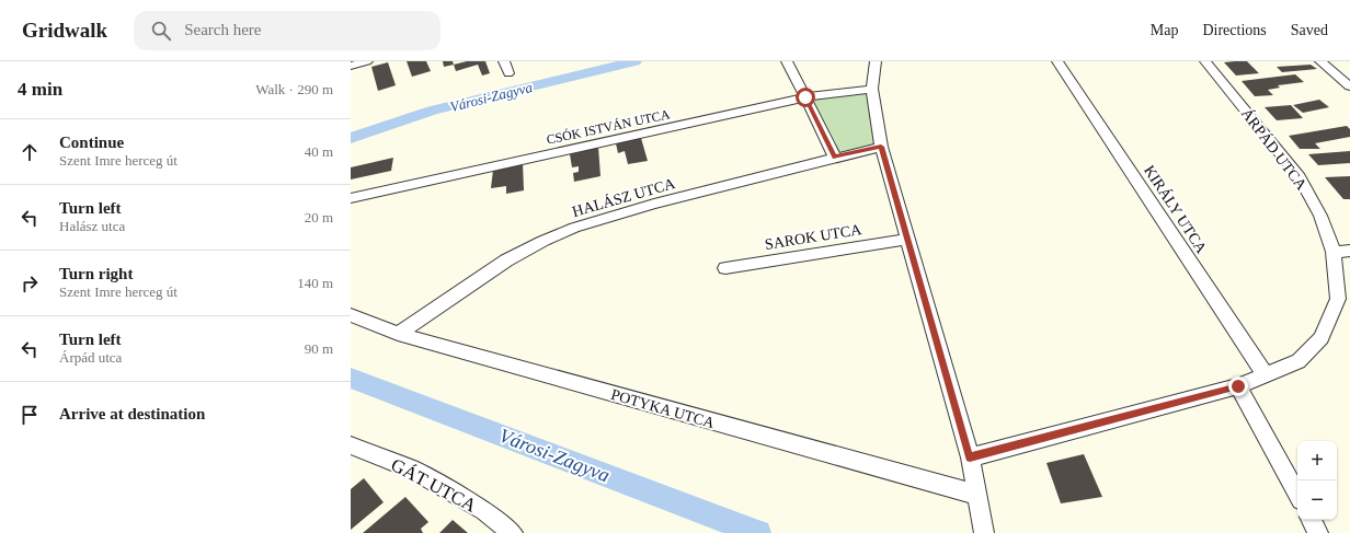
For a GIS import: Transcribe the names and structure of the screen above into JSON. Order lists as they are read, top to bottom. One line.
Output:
{"streets":{"street":["CSÓK ISTVÁN UTCA","ÁRPÁD UTCA","HALÁSZ UTCA","KIRÁLY UTCA","SAROK UTCA","POTYKA UTCA","GÁT UTCA"]},"crossings":[["ÁRPÁD UTCA","KIRÁLY UTCA"],["HALÁSZ UTCA","POTYKA UTCA"]],"water":["Városi-Zagyva"],"page":{"header":"Gridwalk","search":"Search here","nav":["Map","Directions","Saved"],"heading":["4 min","Walk · 290 m"],"list":[["Continue","Szent Imre herceg út","40 m"],["Turn left","Halász utca","20 m"],["Turn right","Szent Imre herceg út","140 m"],["Turn left","Árpád utca","90 m"],"Arrive at destination"],"map_buttons":["+","−"]}}
